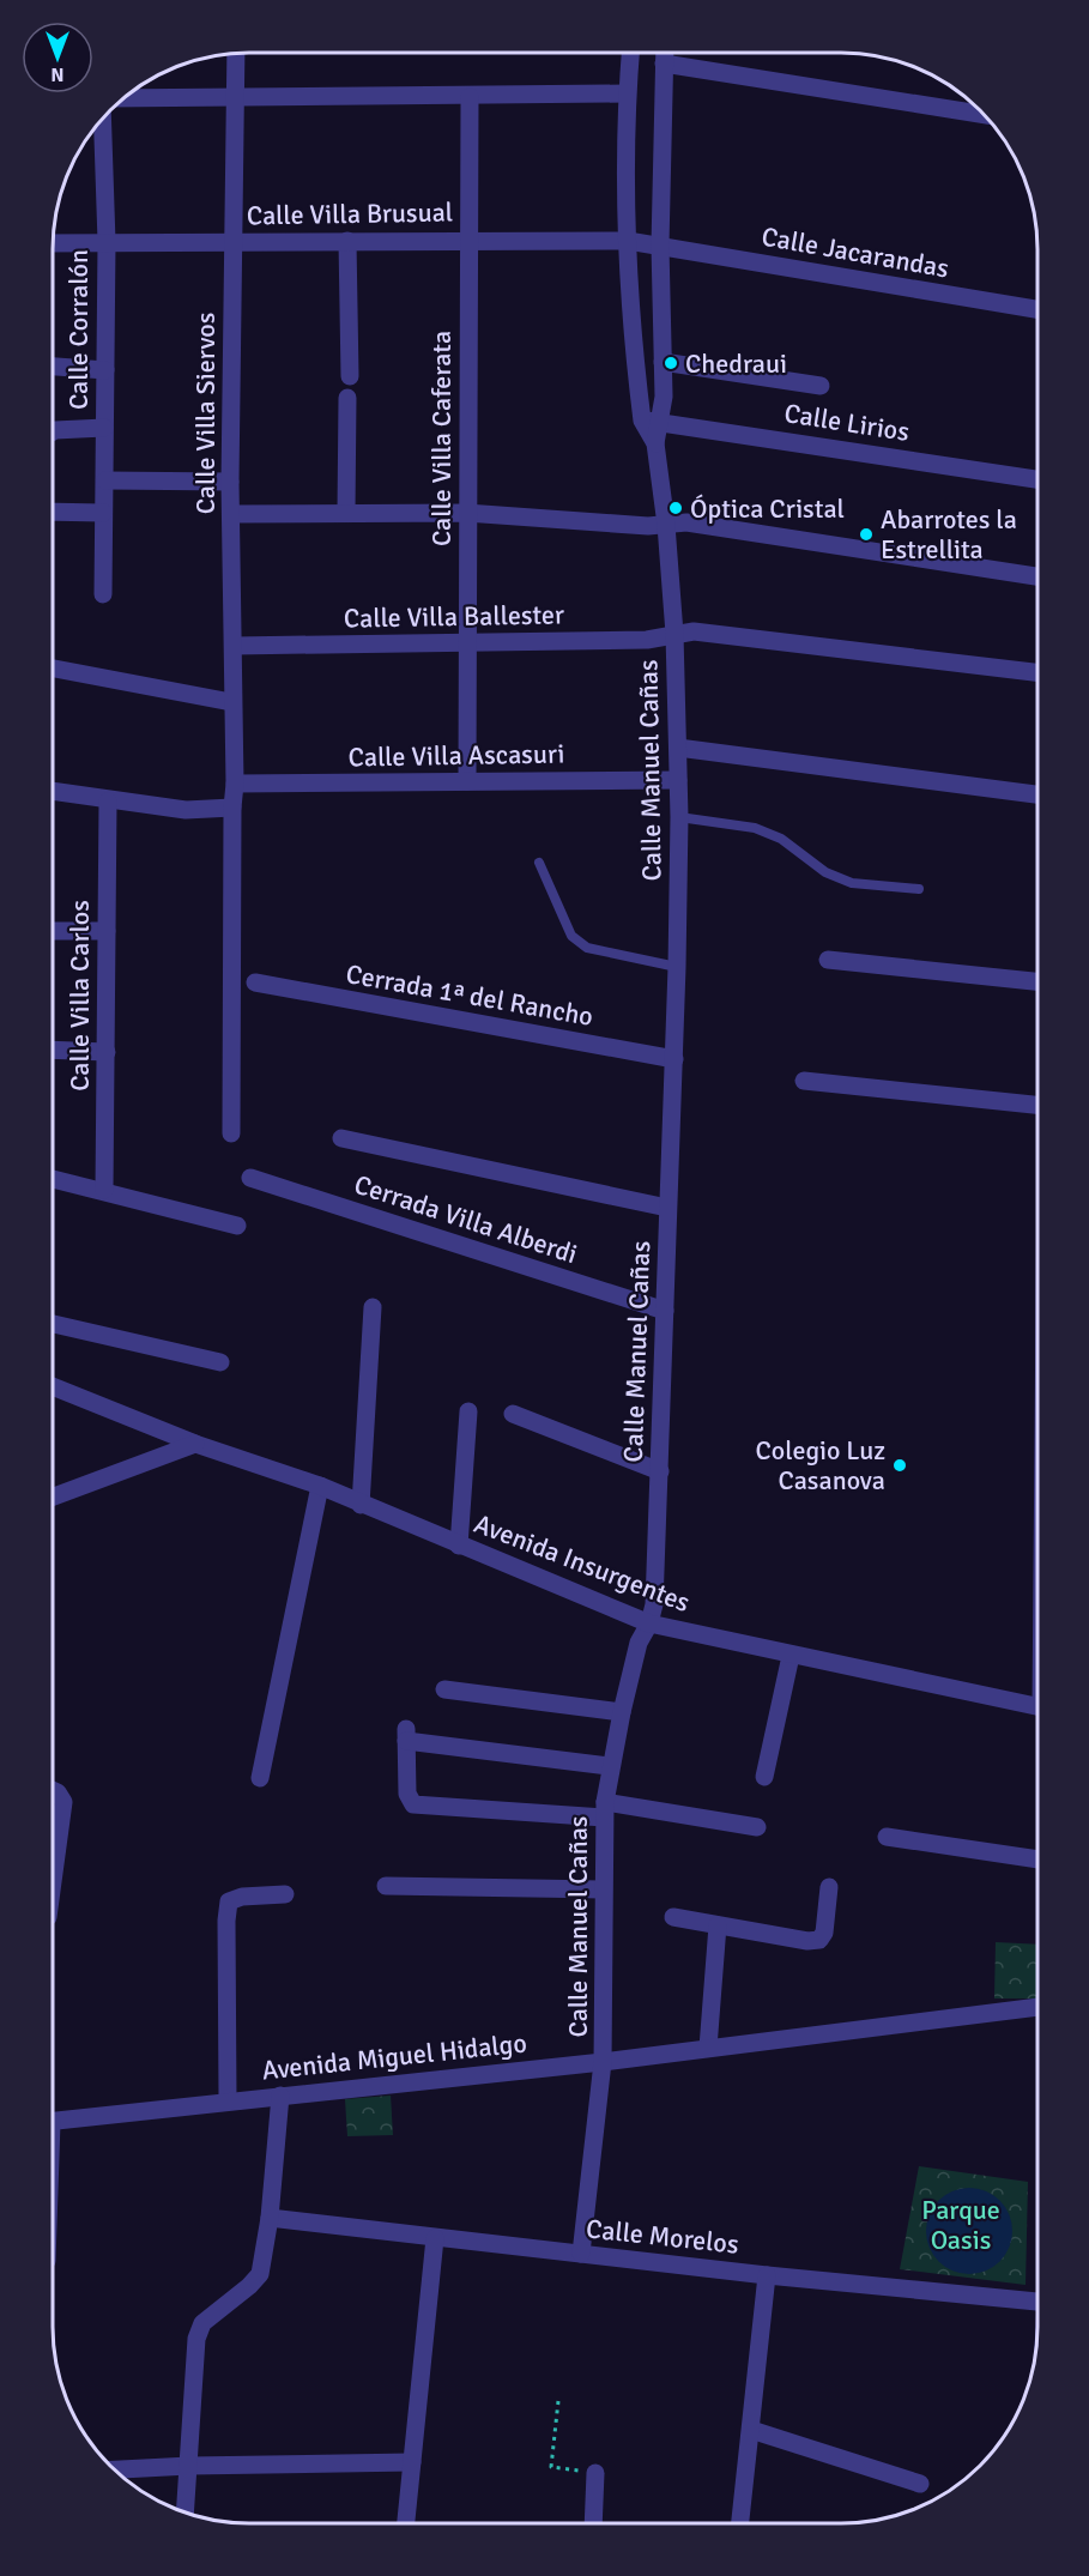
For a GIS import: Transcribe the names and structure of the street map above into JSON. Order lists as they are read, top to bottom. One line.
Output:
{"streets":{"street":["Calle Villa Brusual","Calle Jacarandas","Calle Corralón","Calle Villa Siervos","Calle Lirios","Calle Villa Caferata","Calle Villa Ballester","Calle Villa Ascasuri","Calle Manuel Cañas","Cerrada 1ª del Rancho","Calle Villa Carlos","Cerrada Villa Alberdi","Avenida Insurgentes","Avenida Miguel Hidalgo","Calle Morelos"]},"crossings":[["Calle Villa Brusual","Calle Jacarandas"],["Calle Villa Brusual","Calle Corralón"],["Calle Villa Brusual","Calle Villa Siervos"],["Calle Villa Brusual","Calle Villa Caferata"],["Calle Villa Brusual","Calle Manuel Cañas"],["Calle Jacarandas","Calle Manuel Cañas"],["Calle Villa Siervos","Calle Villa Ballester"],["Calle Villa Siervos","Calle Villa Ascasuri"],["Calle Lirios","Calle Manuel Cañas"],["Calle Villa Caferata","Calle Villa Ballester"],["Calle Villa Caferata","Calle Villa Ascasuri"],["Calle Villa Ballester","Calle Manuel Cañas"],["Calle Villa Ascasuri","Calle Manuel Cañas"],["Calle Manuel Cañas","Cerrada 1ª del Rancho"],["Calle Manuel Cañas","Cerrada Villa Alberdi"],["Calle Manuel Cañas","Avenida Insurgentes"],["Calle Manuel Cañas","Avenida Miguel Hidalgo"],["Calle Manuel Cañas","Calle Morelos"]],"parks":["Parque Oasis"],"places":["Chedraui","Óptica Cristal","Abarrotes la Estrellita","Colegio Luz Casanova"],"north":"bottom"}
